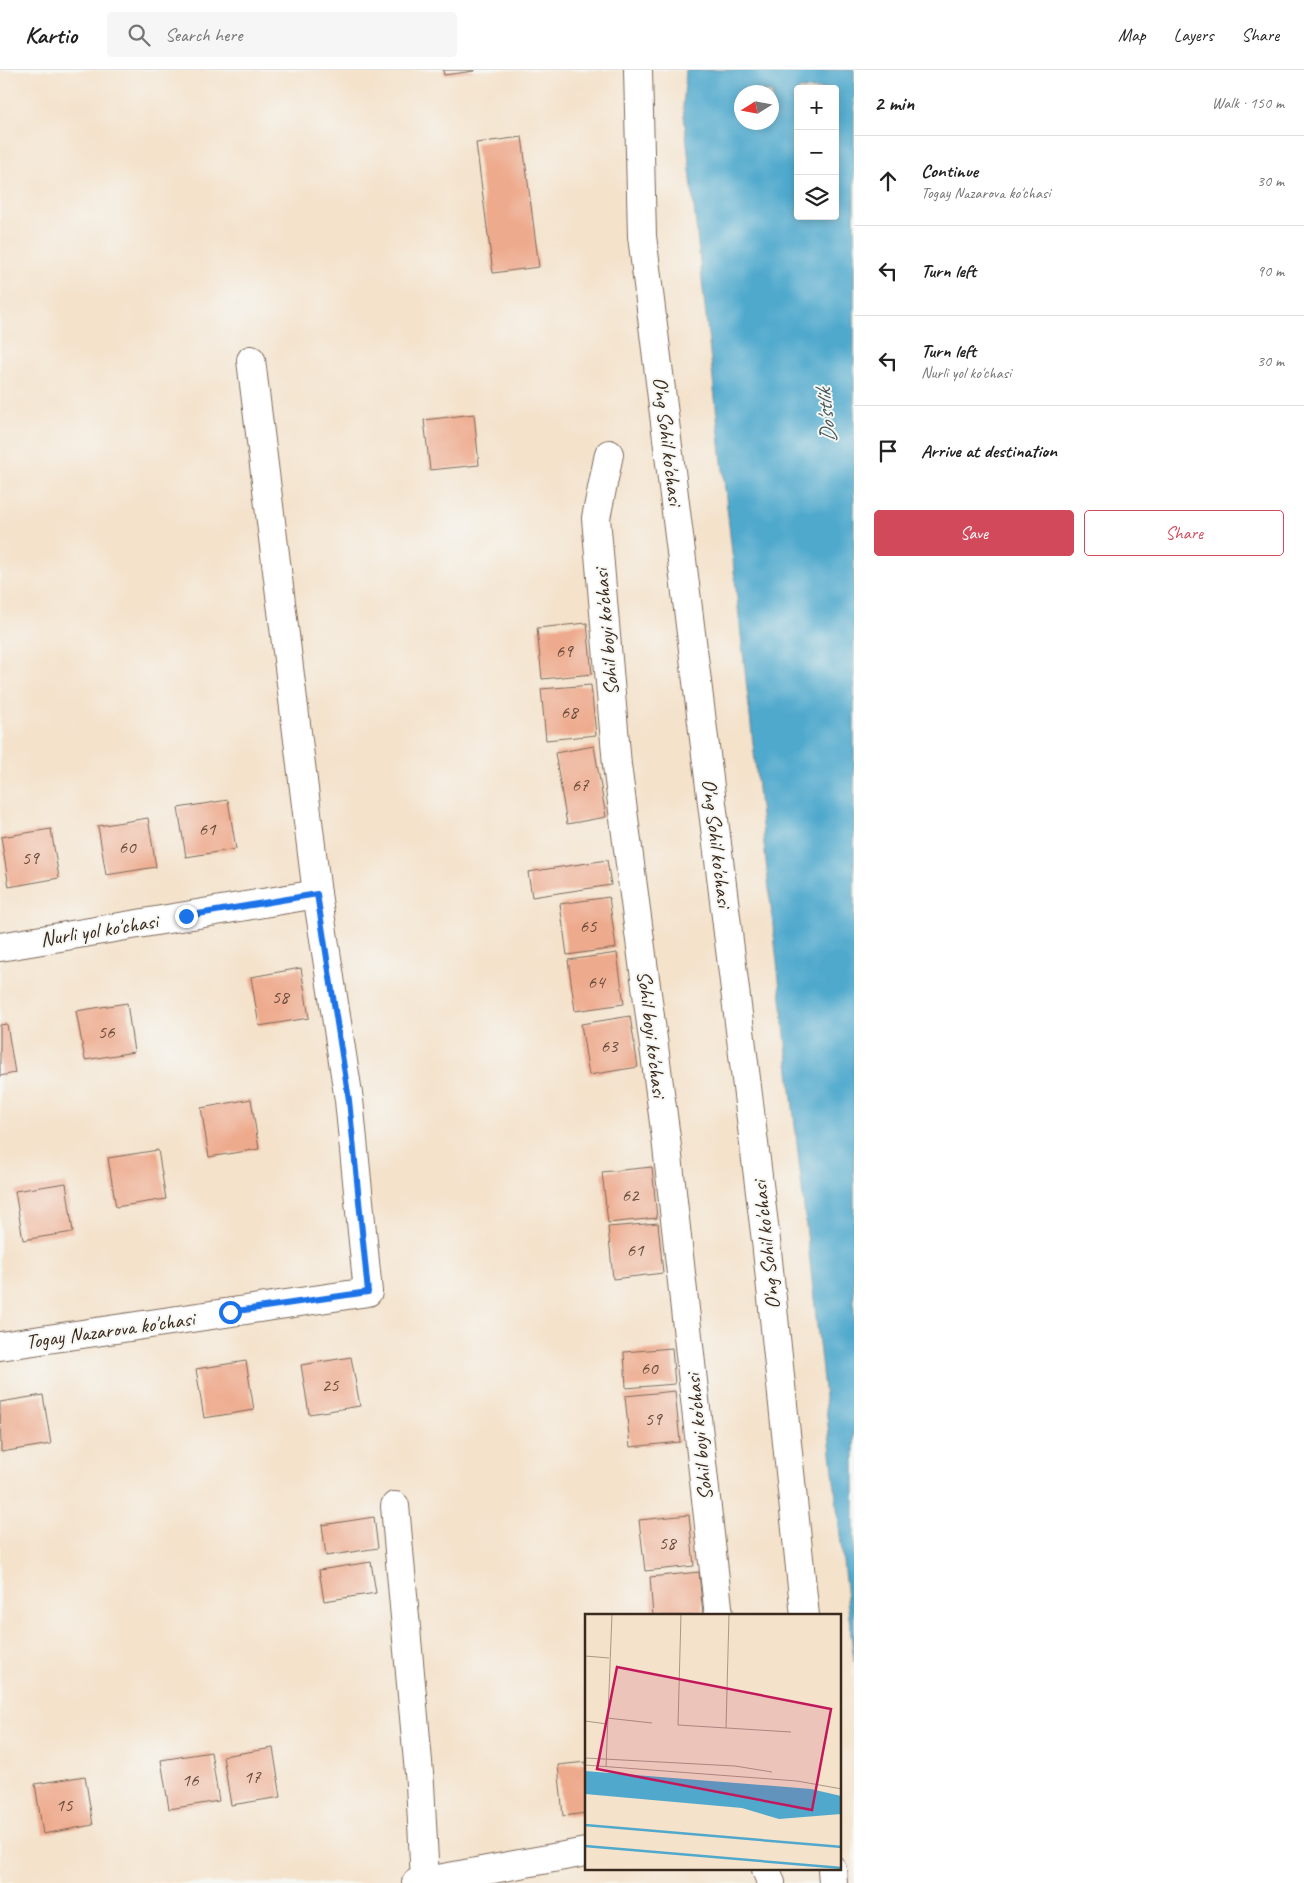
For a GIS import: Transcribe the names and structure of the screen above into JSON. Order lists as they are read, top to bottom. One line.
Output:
{"streets":{"street":["O'ng Sohil ko'chasi","Sohil boyi ko'chasi","Nurli yol ko'chasi","Togay Nazarova ko'chasi"]},"crossings":[["Nurli yol ko'chasi","Togay Nazarova ko'chasi"]],"water":["Do'stlik"],"house_numbers":["69","68","67","61","60","59","65","64","58","56","63","62","61","60","25","59","58","17","16","15"],"north":"left","page":{"header":"Kartio","search":"Search here","nav":["Map","Layers","Share"],"heading":["2 min","Walk · 150 m"],"map_buttons":["+","−"],"list":[["Continue","Togay Nazarova ko'chasi","30 m"],["Turn left","90 m"],["Turn left","Nurli yol ko'chasi","30 m"],"Arrive at destination"],"buttons":["Save","Share"]}}
